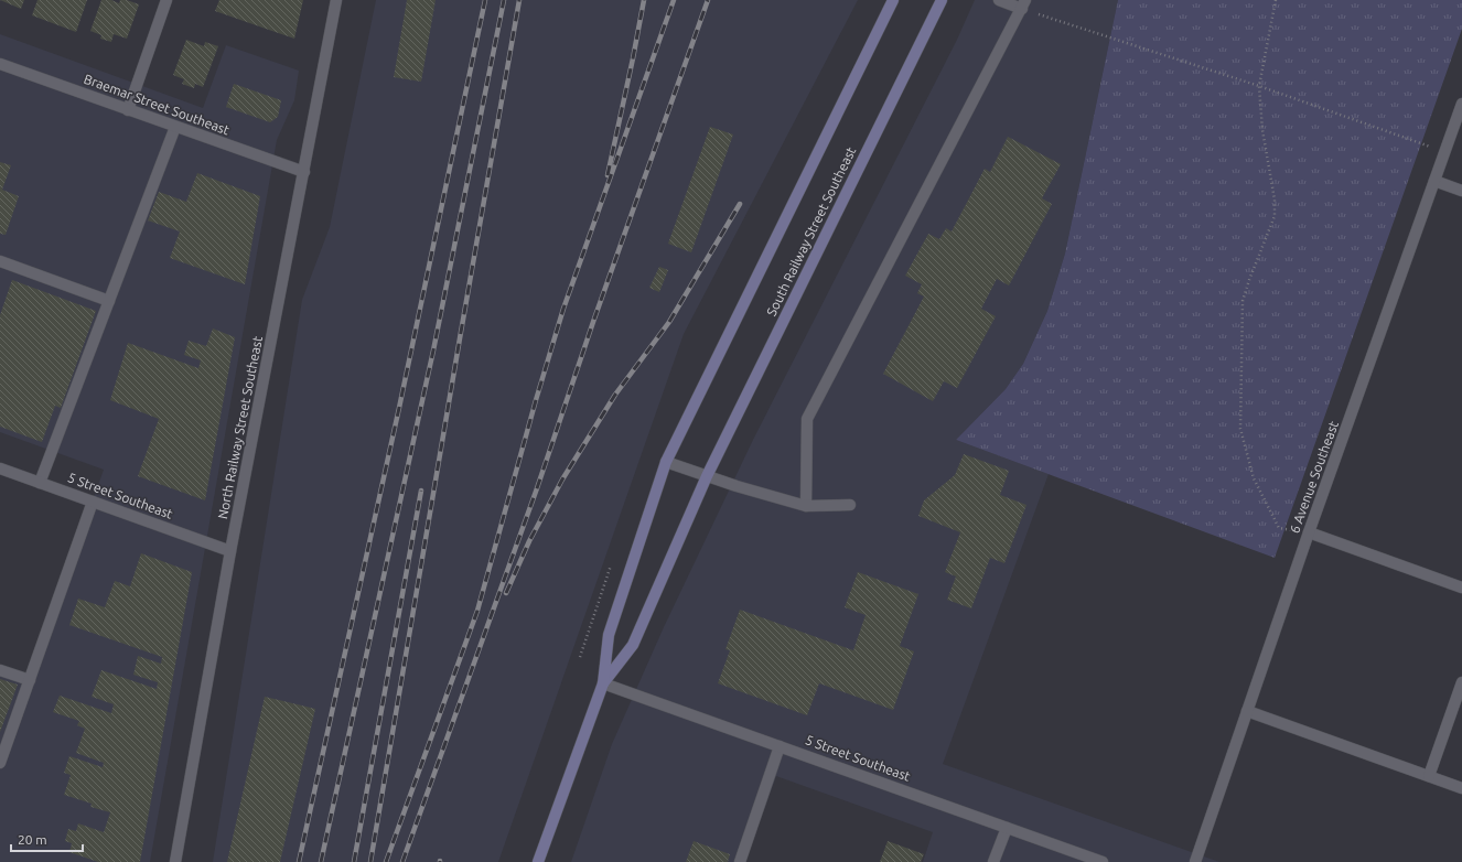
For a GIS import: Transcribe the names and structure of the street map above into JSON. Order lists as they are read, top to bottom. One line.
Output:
{"streets":{"main road":["South Railway Street Southeast"],"street":["Braemar Street Southeast","North Railway Street Southeast","6 Avenue Southeast","5 Street Southeast"]},"crossings":[["Braemar Street Southeast","North Railway Street Southeast"],["South Railway Street Southeast","5 Street Southeast"],["North Railway Street Southeast","5 Street Southeast"]],"scale_bar":"20 m"}
